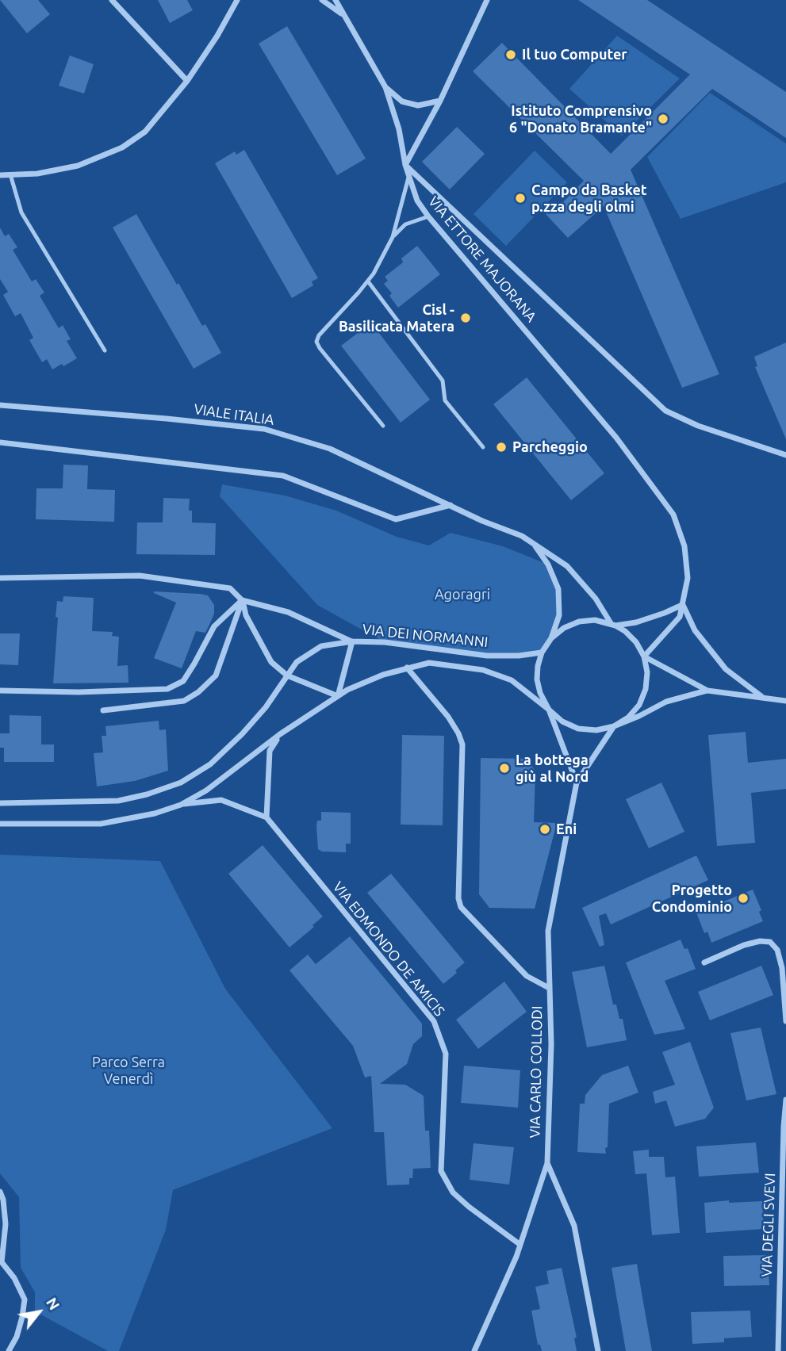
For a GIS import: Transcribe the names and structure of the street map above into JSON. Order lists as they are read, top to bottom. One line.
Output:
{"streets":{"street":["VIA ETTORE MAJORANA","VIALE ITALIA","VIA DEI NORMANNI","VIA EDMONDO DE AMICIS","VIA CARLO COLLODI","VIA DEGLI SVEVI"]},"crossings":[["VIA ETTORE MAJORANA","VIALE ITALIA"],["VIA ETTORE MAJORANA","VIA DEI NORMANNI"],["VIALE ITALIA","VIA DEI NORMANNI"],["VIA EDMONDO DE AMICIS","VIA CARLO COLLODI"]],"parks":["Agoragri","Parco Serra Venerdì"],"places":["Il tuo Computer","Istituto Comprensivo 6 \"Donato Bramante\"","Campo da Basket p.zza degli olmi","Cisl - Basilicata Matera","Parcheggio","La bottega giù al Nord","Eni","Progetto Condominio"],"north":"top right"}
